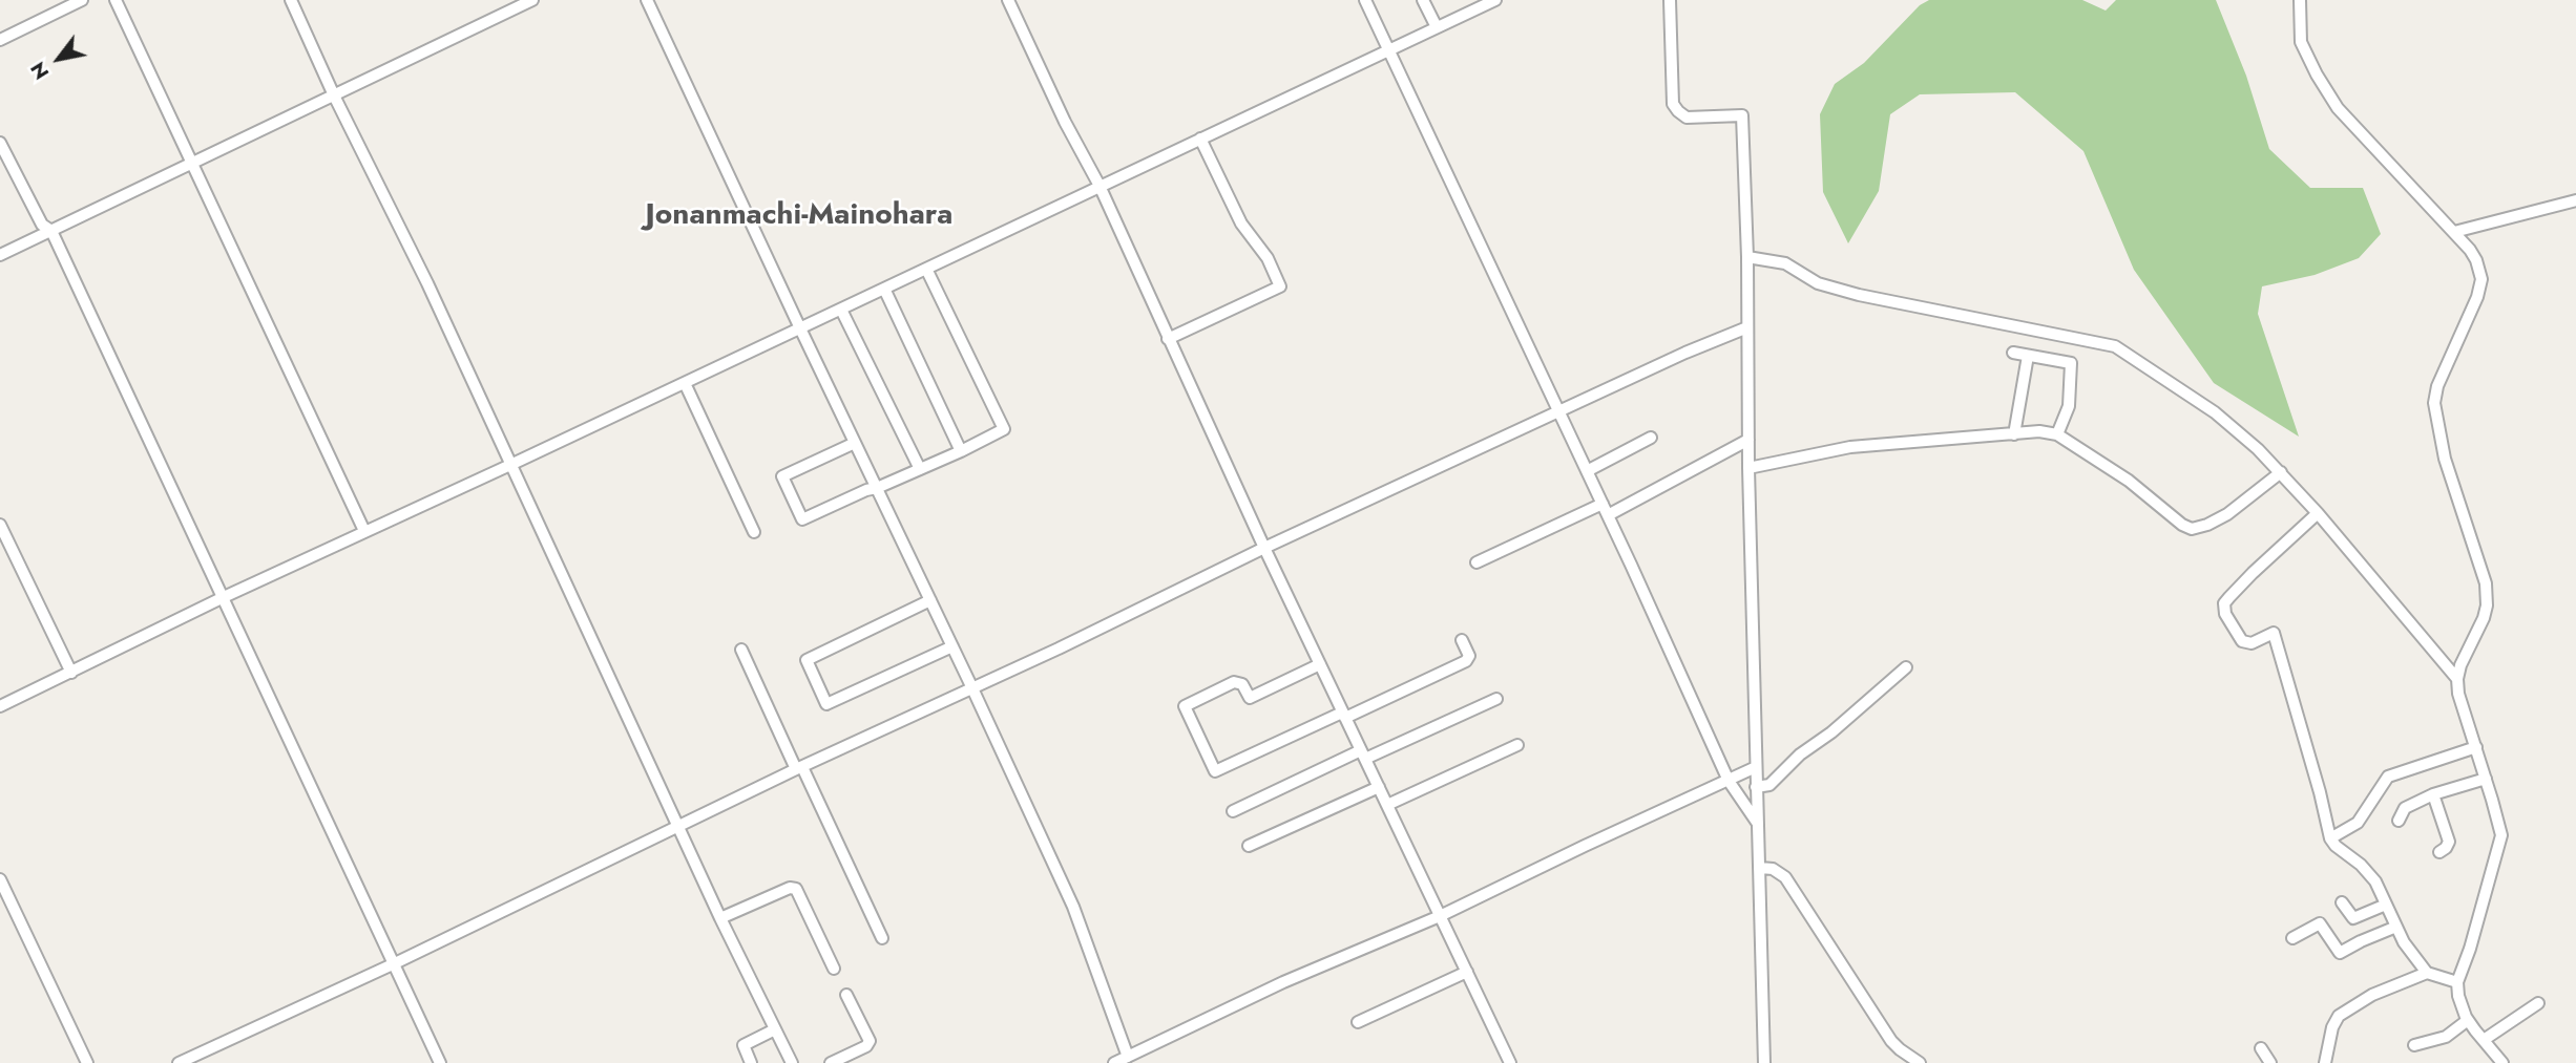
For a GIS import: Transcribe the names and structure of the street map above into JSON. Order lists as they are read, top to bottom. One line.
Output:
{"districts":["Jonanmachi-Mainohara"],"north":"bottom left"}
